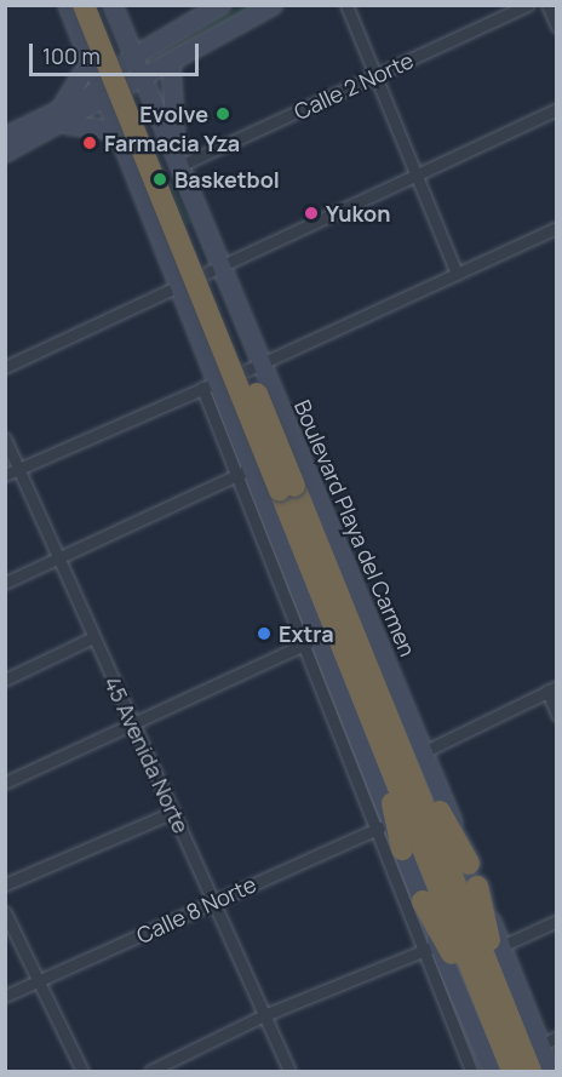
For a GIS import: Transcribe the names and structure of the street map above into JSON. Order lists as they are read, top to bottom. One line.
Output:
{"streets":{"main road":["Boulevard Playa del Carmen"],"street":["Calle 2 Norte","45 Avenida Norte","Calle 8 Norte"]},"crossings":[["Calle 2 Norte","Boulevard Playa del Carmen"],["45 Avenida Norte","Calle 8 Norte"]],"places":["Evolve","Farmacia Yza","Basketbol","Yukon","Extra"],"scale_bar":"100 m"}
